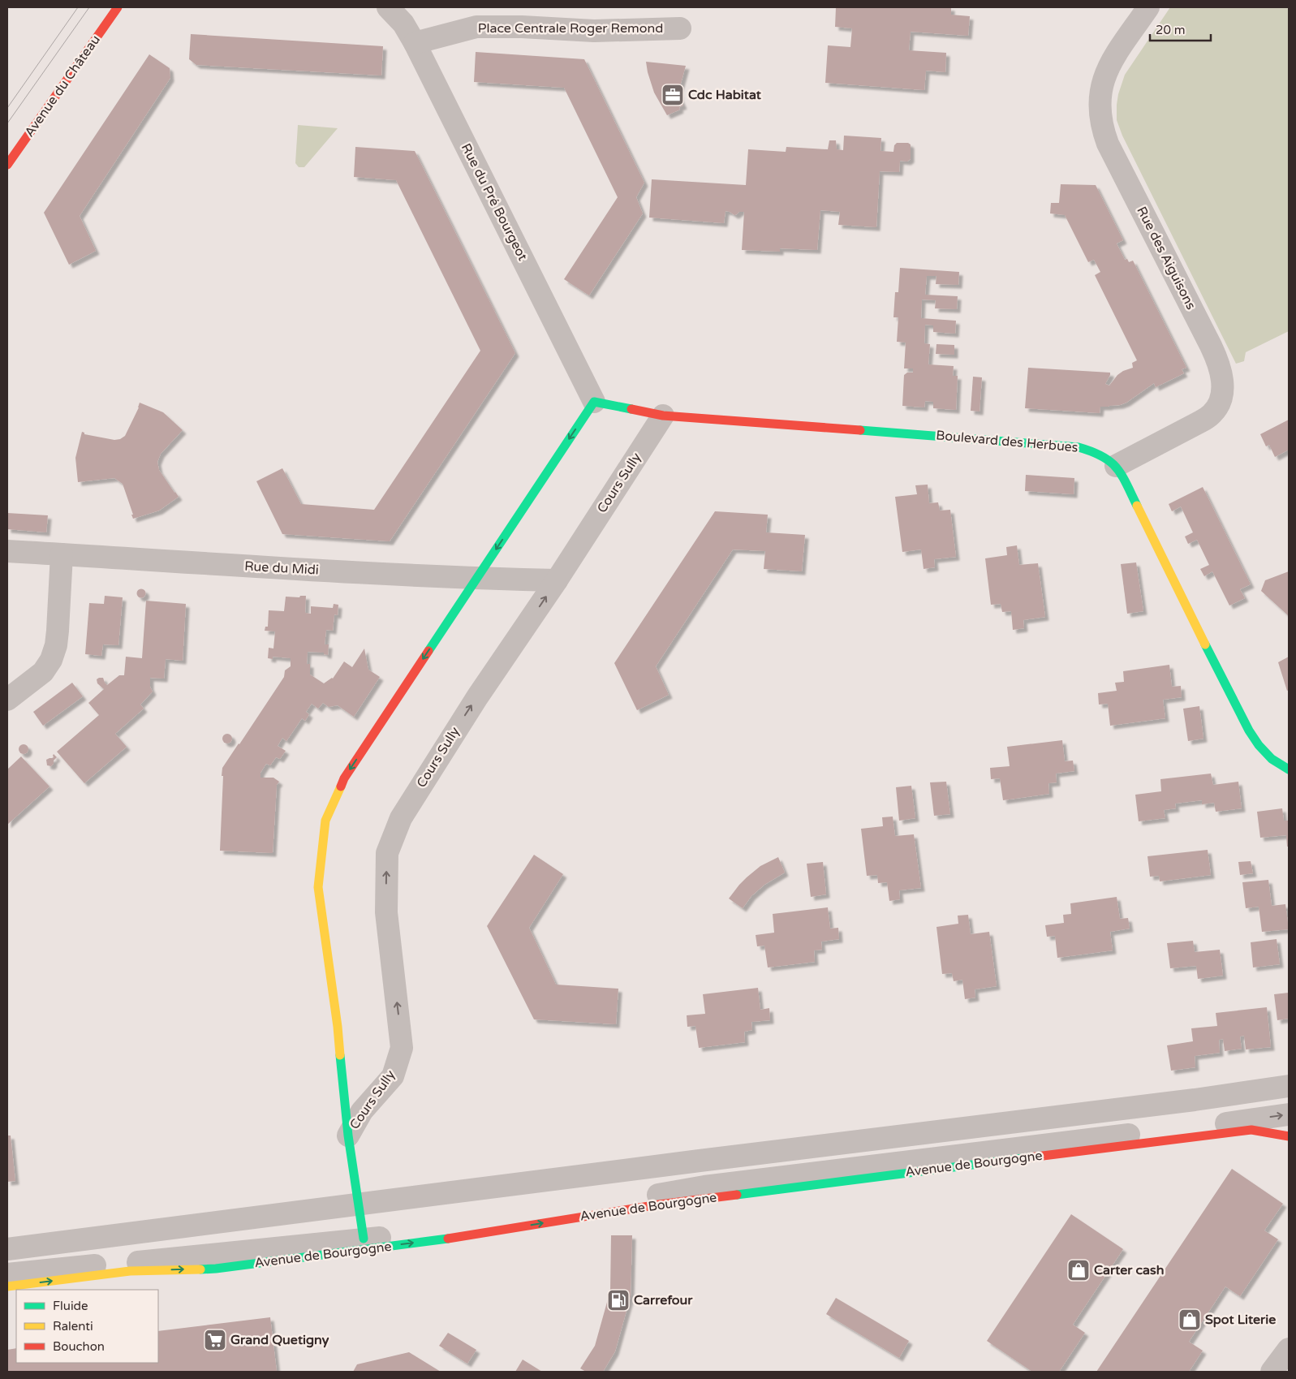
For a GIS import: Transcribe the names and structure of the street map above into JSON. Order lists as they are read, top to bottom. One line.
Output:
{"streets":{"street":["Place Centrale Roger Remond","Avenue du Château","Rue du Pré Bourgeot","Rue des Aiguisons","Boulevard des Herbues","Cours Sully","Rue du Midi","Avenue de Bourgogne"]},"crossings":[["Place Centrale Roger Remond","Rue du Pré Bourgeot"],["Rue du Pré Bourgeot","Boulevard des Herbues"],["Rue du Pré Bourgeot","Cours Sully"],["Rue des Aiguisons","Boulevard des Herbues"],["Boulevard des Herbues","Cours Sully"],["Cours Sully","Rue du Midi"],["Cours Sully","Avenue de Bourgogne"]],"places":{"office":["Cdc Habitat"],"shop":["Carter cash","Spot Literie"],"fuel station":["Carrefour"],"supermarket":["Grand Quetigny"]},"legend":["Fluide","Ralenti","Bouchon"],"scale_bar":"20 m"}
